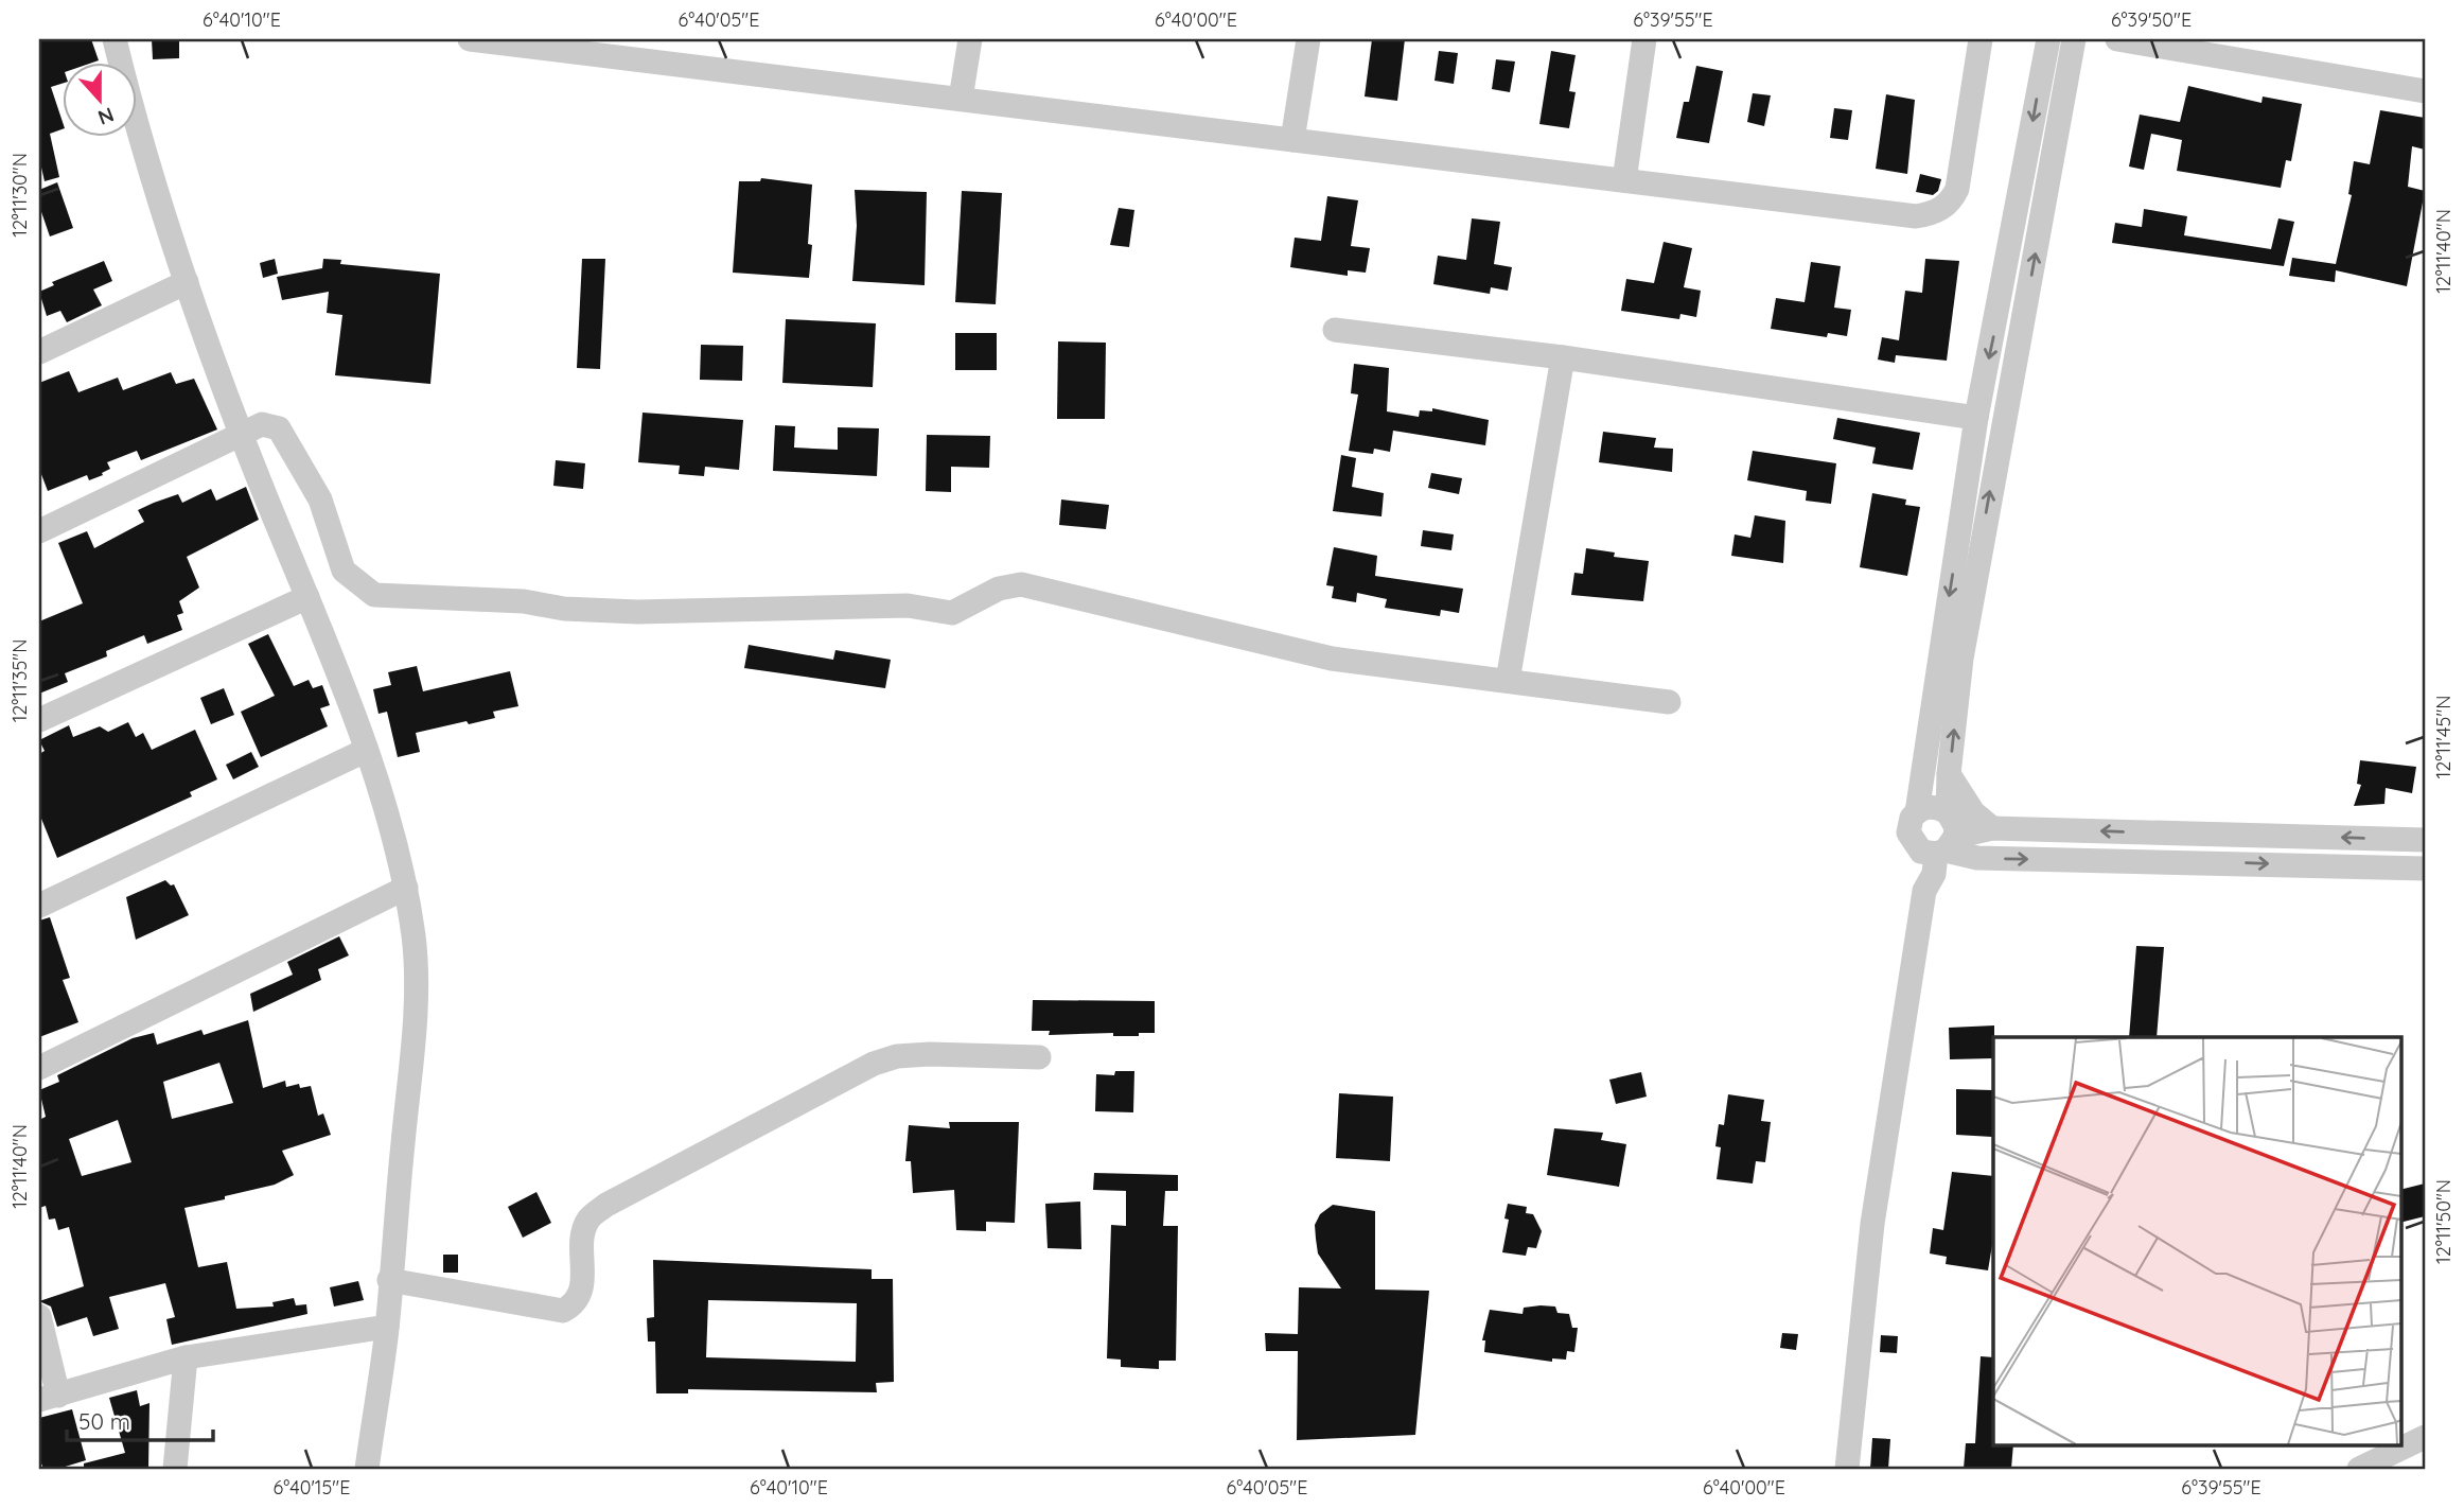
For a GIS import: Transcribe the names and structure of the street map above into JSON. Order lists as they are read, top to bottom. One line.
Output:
{"scale_bar":"50 m","north":"bottom","coordinates":["6°40'10\"E","6°40'05\"E","6°40'00\"E","6°39'55\"E","6°39'50\"E","12°11'30\"N","12°11'40\"N","12°11'35\"N","12°11'45\"N","12°11'50\"N","6°40'15\"E"]}
